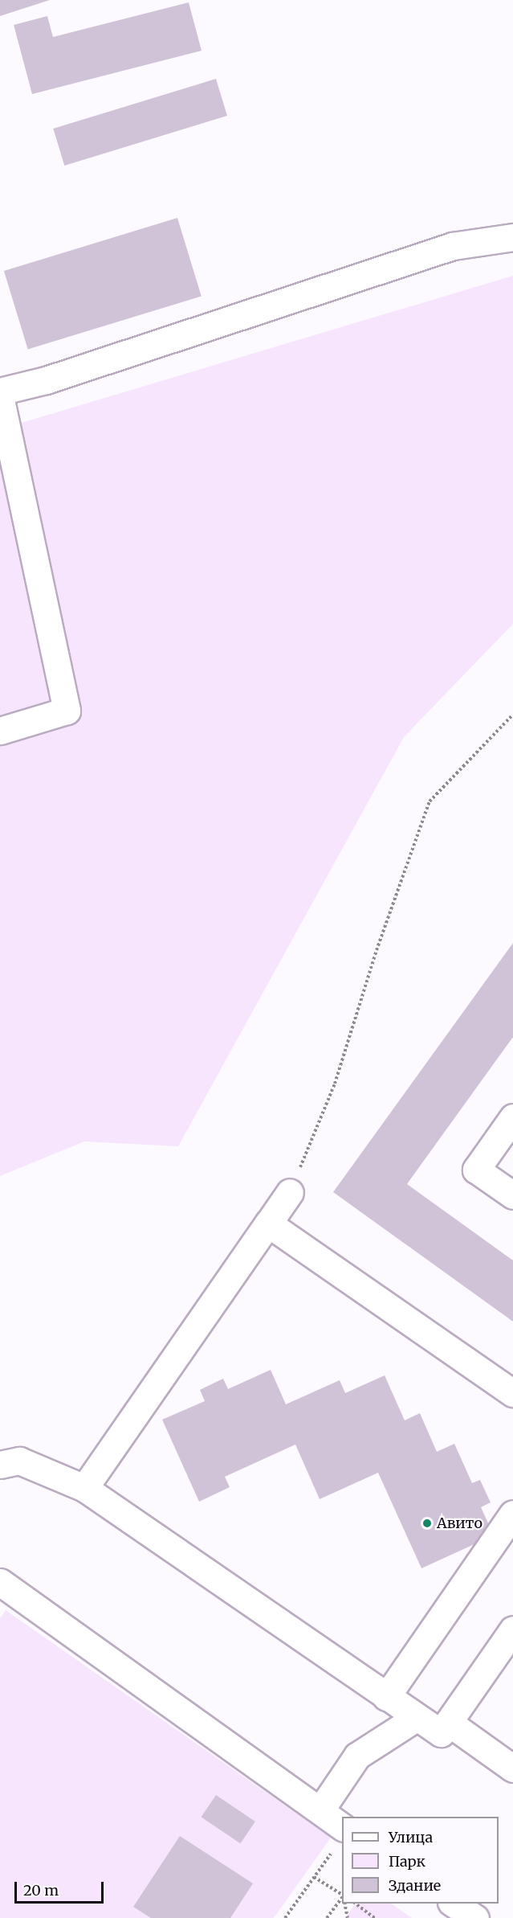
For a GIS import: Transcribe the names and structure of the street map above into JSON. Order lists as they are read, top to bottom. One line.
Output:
{"places":["Авито"],"legend":["Улица","Парк","Здание"],"scale_bar":"20 m"}
